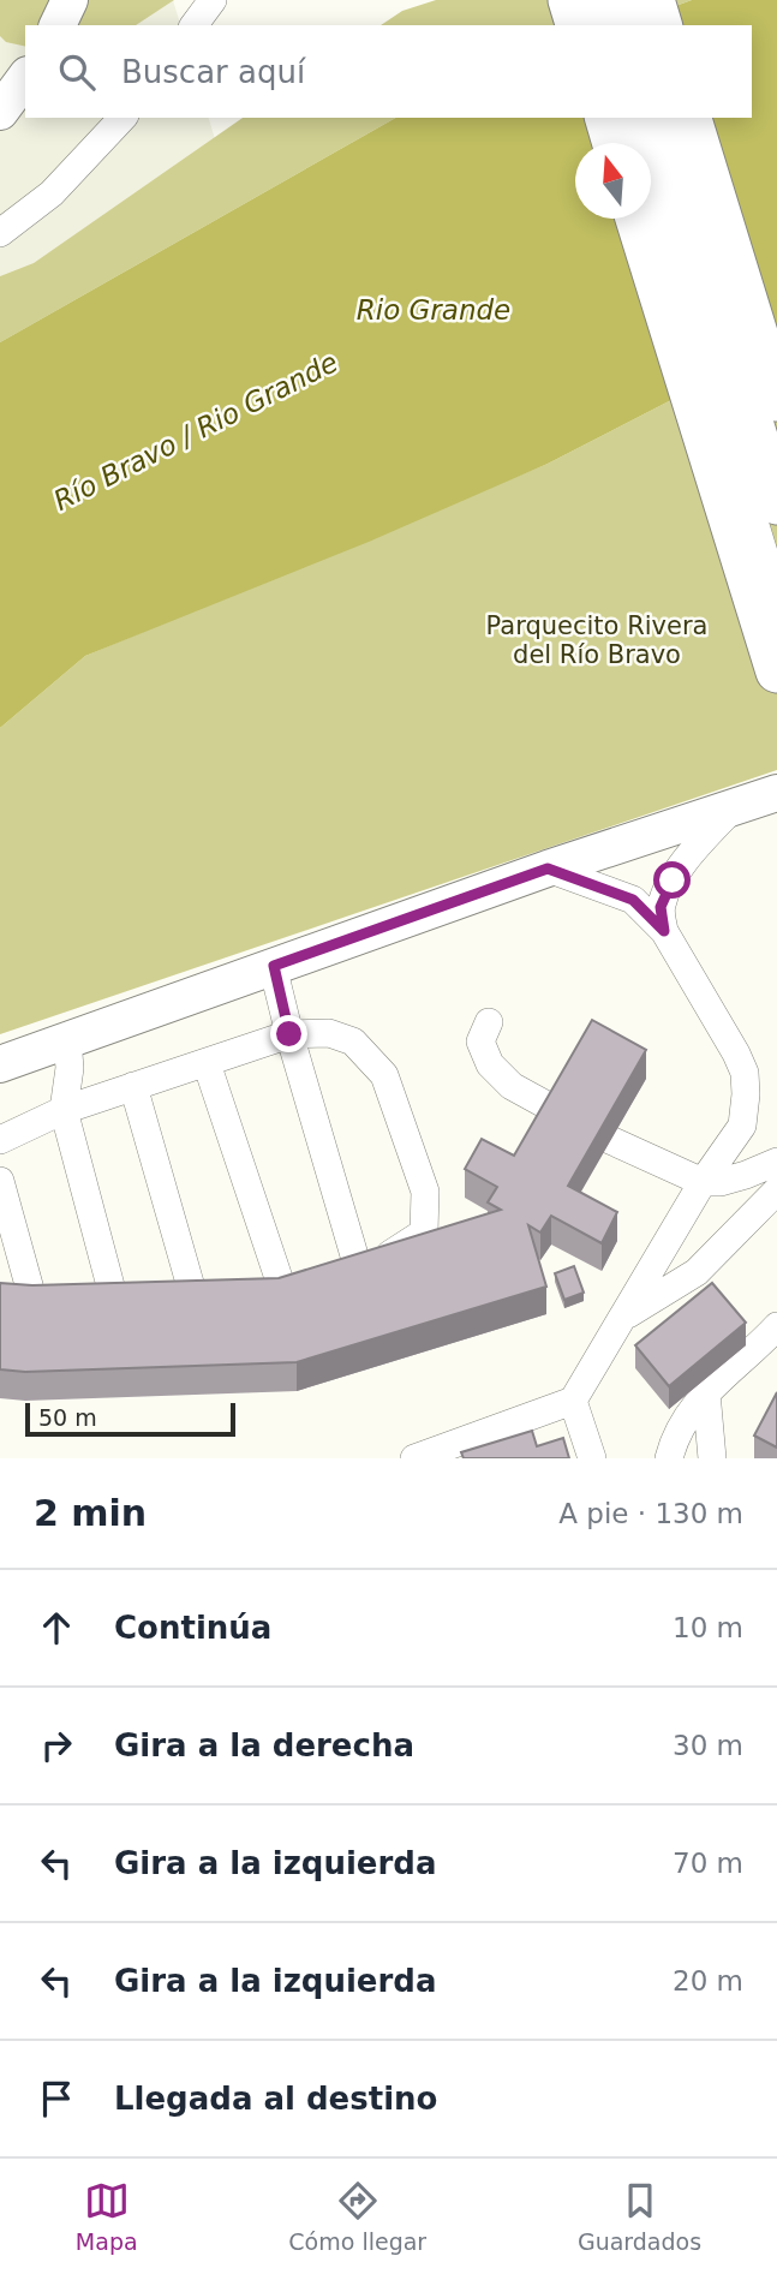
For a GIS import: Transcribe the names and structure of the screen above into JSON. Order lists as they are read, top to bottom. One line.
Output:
{"water":["Rio Grande","Río Bravo / Rio Grande"],"parks":["Parquecito Rivera del Río Bravo"],"scale_bar":"50 m","north":"top","page":{"search":"Buscar aquí","scale":"50 m","heading":["2 min","A pie · 130 m"],"list":[["Continúa","10 m"],["Gira a la derecha","30 m"],["Gira a la izquierda","70 m"],["Gira a la izquierda","20 m"],"Llegada al destino"],"nav":["Mapa","Cómo llegar","Guardados"]}}
